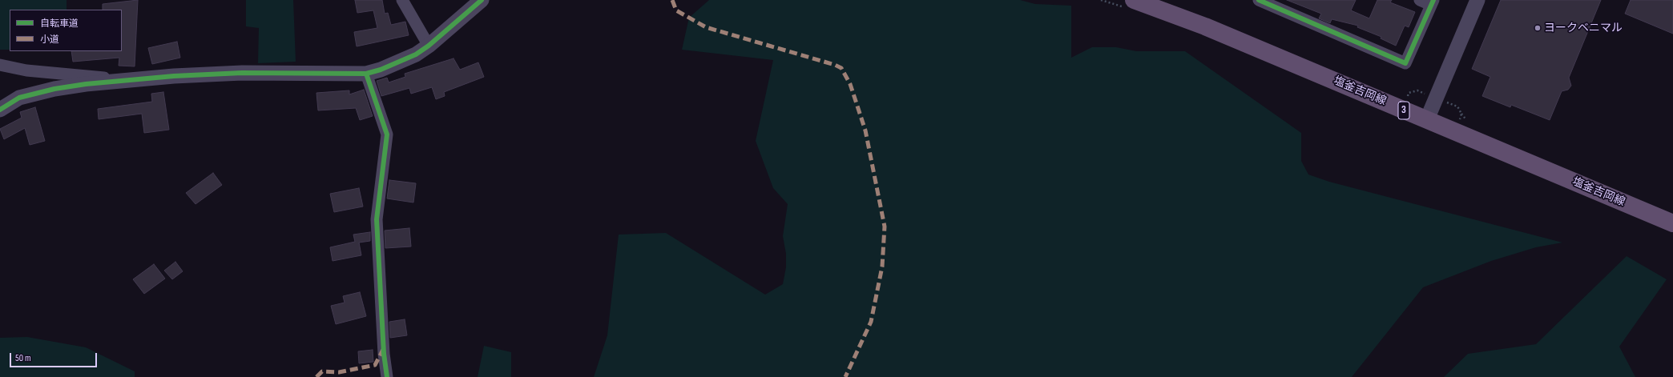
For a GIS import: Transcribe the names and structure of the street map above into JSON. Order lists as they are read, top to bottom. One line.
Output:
{"streets":{"main road":["塩釜吉岡線","3"]},"places":["ヨークベニマル"],"legend":["自転車道","小道"],"scale_bar":"50 m"}
